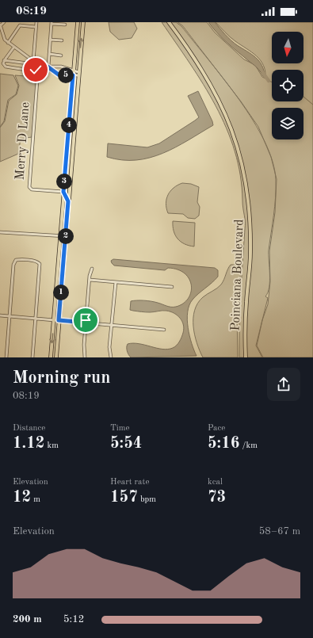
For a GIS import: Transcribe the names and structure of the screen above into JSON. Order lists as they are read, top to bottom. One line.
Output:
{"streets":{"main road":["Poinciana Boulevard"],"street":["Merry D Lane"]},"north":"bottom","page":{"status":"08:19","pins":["5","4","3","2","1"],"heading":["Morning run","08:19"],"stats":[["Distance","1.12 km"],["Time","5:54"],["Pace","5:16 /km"],["Elevation","12 m"],["Heart rate","157 bpm"],["kcal","73"]],"chart":["Elevation","58–67 m"],"list":[{"name":"200 m","note":"5:12"}]}}
